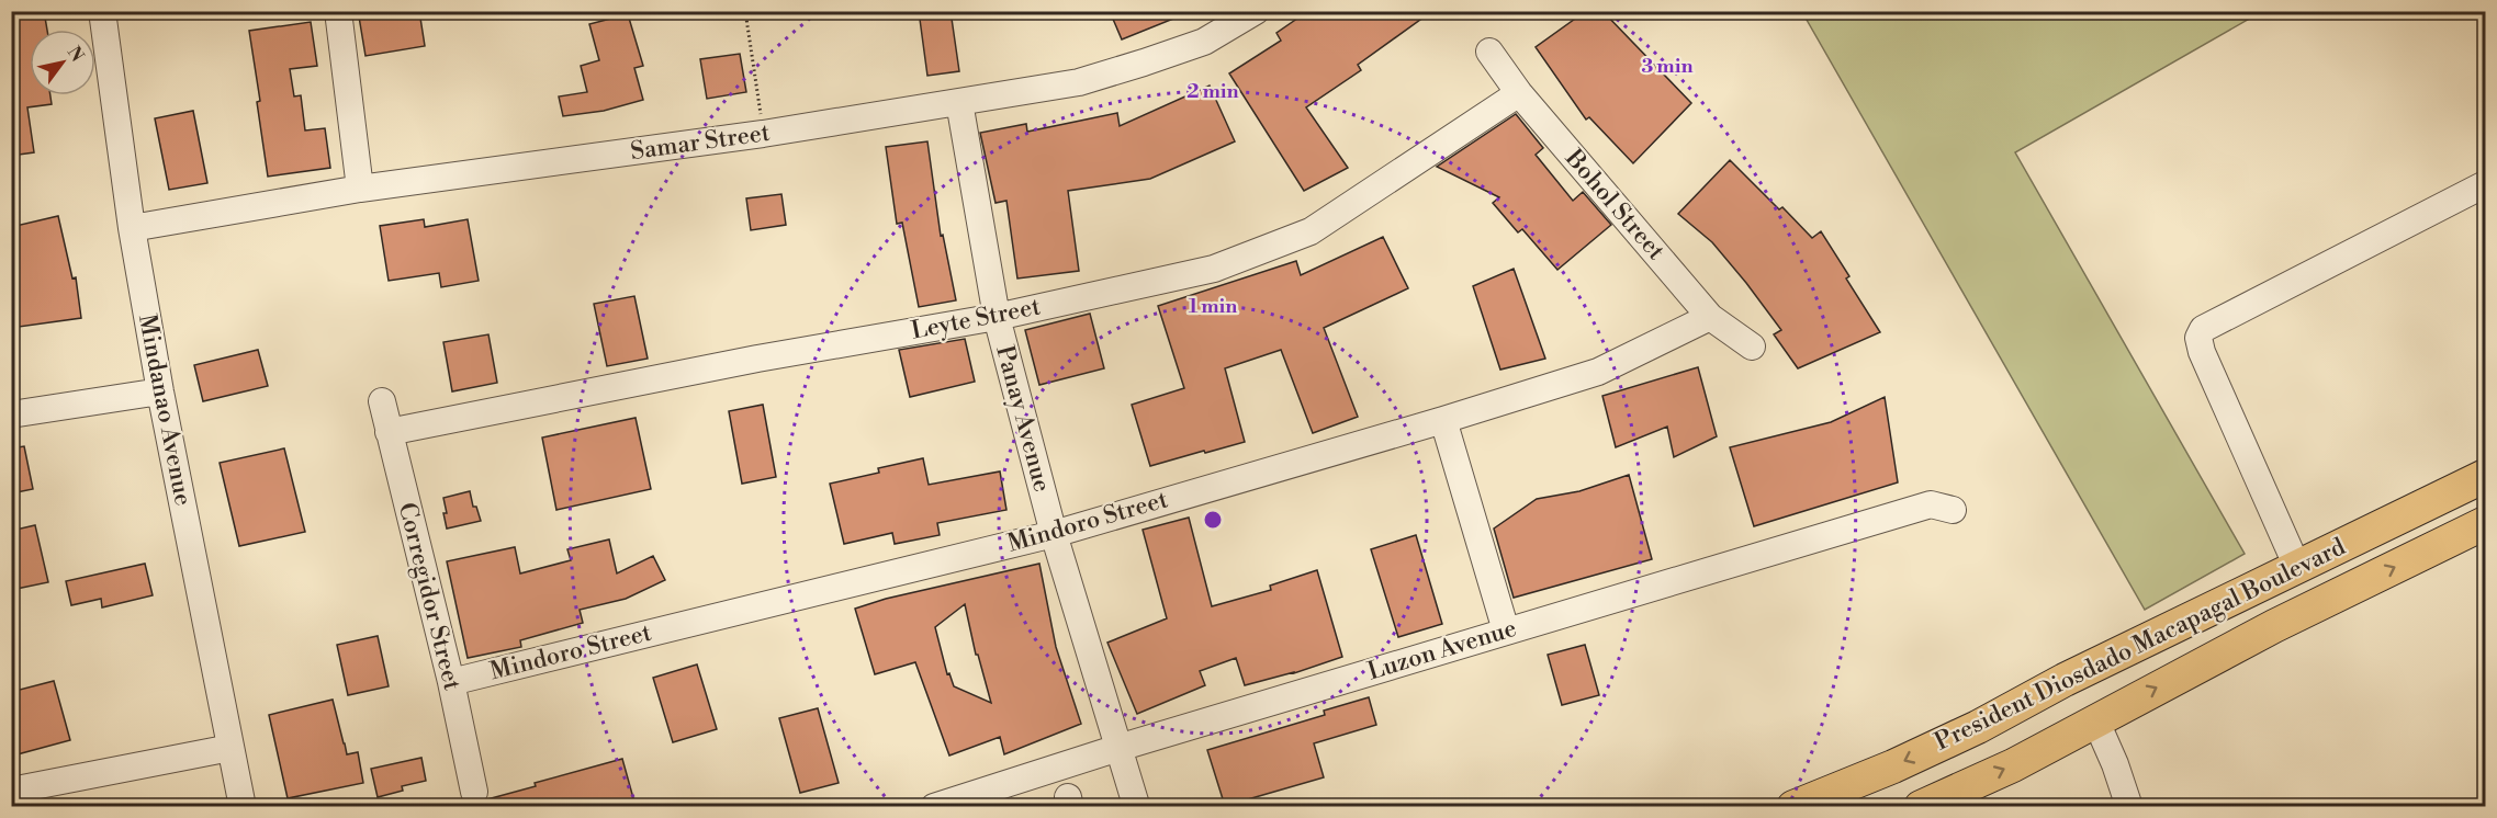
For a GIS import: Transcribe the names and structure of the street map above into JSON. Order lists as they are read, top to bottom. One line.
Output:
{"streets":{"main road":["President Diosdado Macapagal Boulevard"],"street":["Samar Street","Bohol Street","Leyte Street","Mindanao Avenue","Panay Avenue","Mindoro Street","Corregidor Street","Luzon Avenue"]},"crossings":[["Samar Street","Mindanao Avenue"],["Samar Street","Panay Avenue"],["Bohol Street","Leyte Street"],["Bohol Street","Mindoro Street"],["Leyte Street","Panay Avenue"],["Leyte Street","Corregidor Street"],["Panay Avenue","Mindoro Street"],["Panay Avenue","Luzon Avenue"],["Mindoro Street","Corregidor Street"]],"north":"top right","rings":["3 min","2 min","1 min"]}
